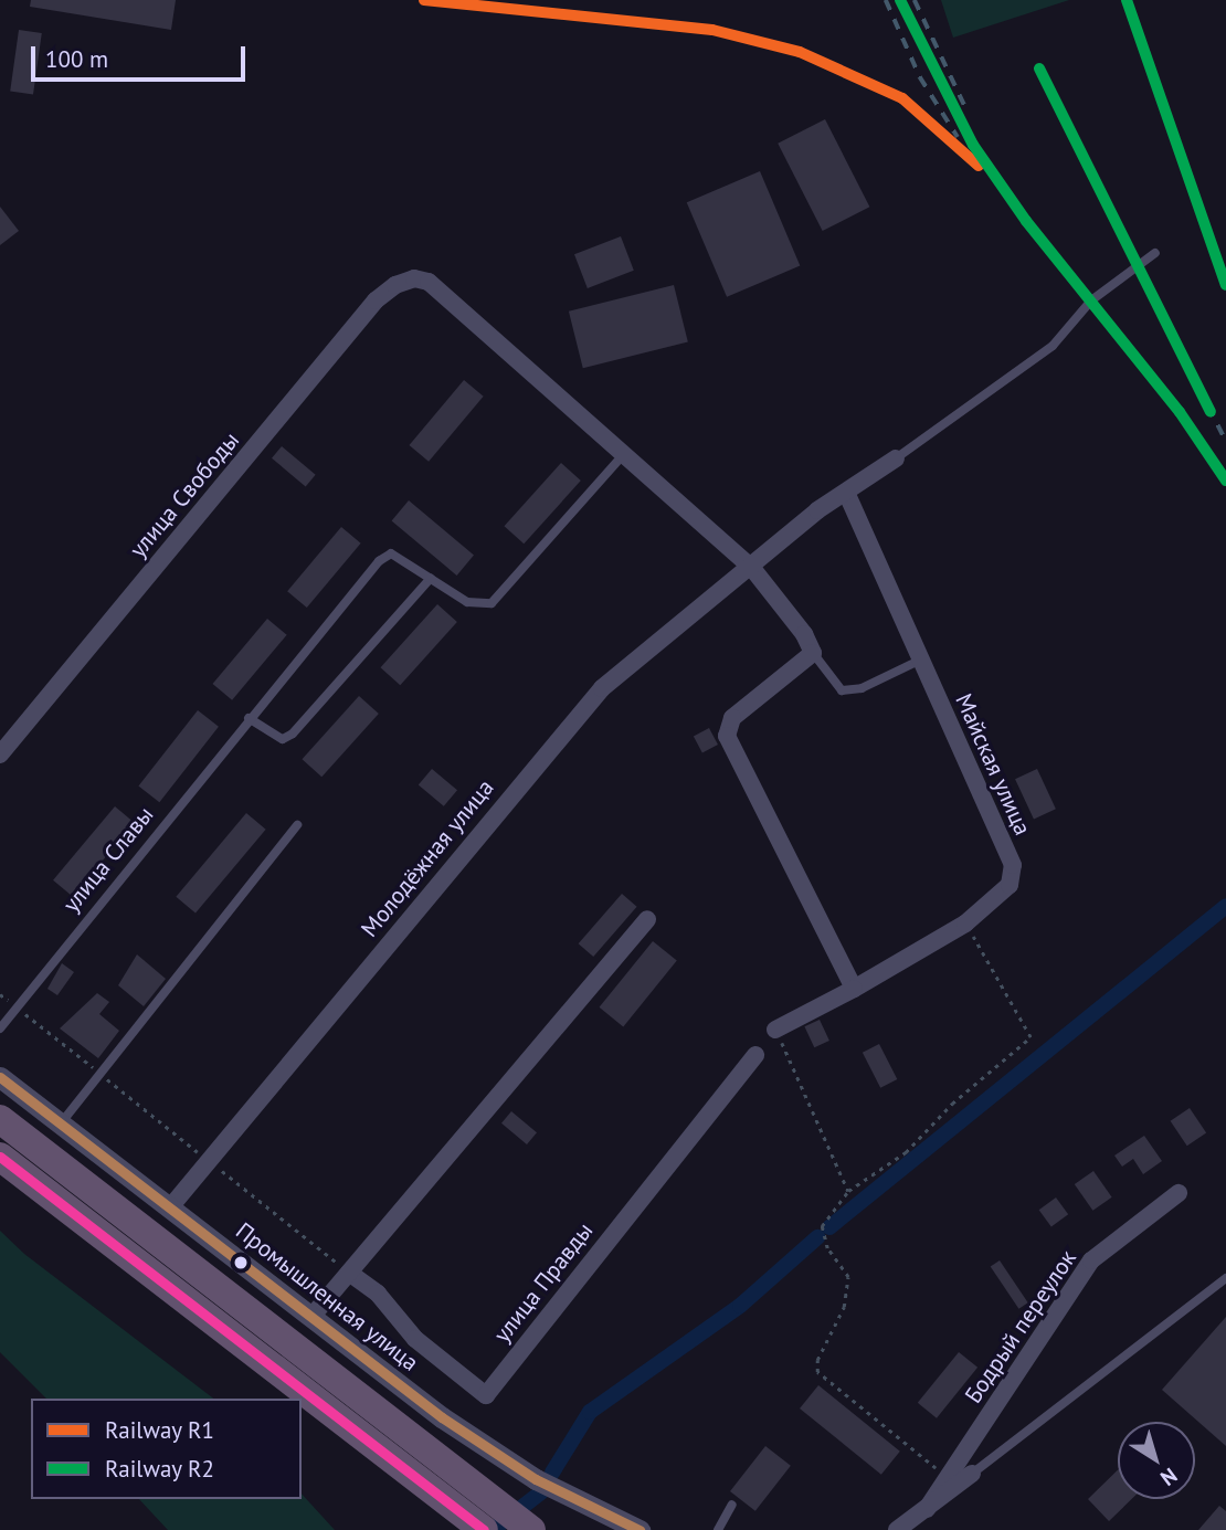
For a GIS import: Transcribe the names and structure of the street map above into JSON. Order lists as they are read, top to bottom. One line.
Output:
{"streets":{"street":["улица Свободы","Майская улица","Молодёжная улица","улица Правды","Промышленная улица","Бодрый переулок"],"lane":["улица Славы"]},"crossings":[["улица Свободы","улица Славы"],["Майская улица","Молодёжная улица"],["Молодёжная улица","Промышленная улица"]],"lines":["rail line R1","rail line R2"],"legend":["Railway R1","Railway R2"],"scale_bar":"100 m","north":"bottom right"}
